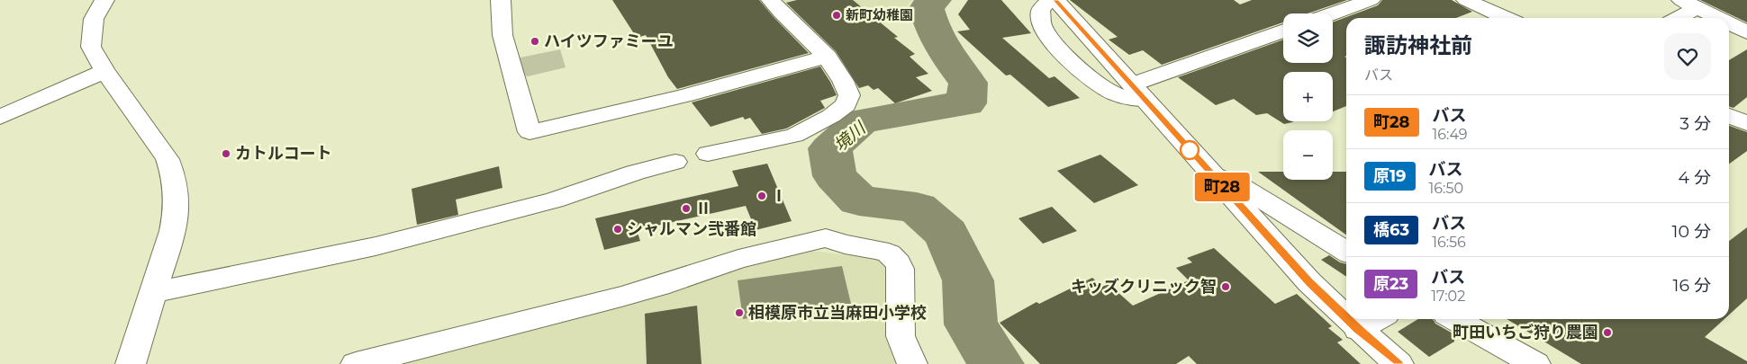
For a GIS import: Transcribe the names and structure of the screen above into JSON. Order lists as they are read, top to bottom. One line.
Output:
{"water":["境川"],"places":["新町幼稚園","ハイツファミーユ","カトルコート","Ⅰ","Ⅱ","シャルマン弐番館","キッズクリニック智","相模原市立当麻田小学校","町田いちご狩り農園"],"lines":["bus line 町28"],"page":{"on_map":"町28","map_buttons":["+","−"],"heading":["諏訪神社前","バス"],"list":[{"mark":"町28","name":"バス","note":"16:49","value":"3 分"},{"mark":"原19","name":"バス","note":"16:50","value":"4 分"},{"mark":"橋63","name":"バス","note":"16:56","value":"10 分"},{"mark":"原23","name":"バス","note":"17:02","value":"16 分"}]}}
